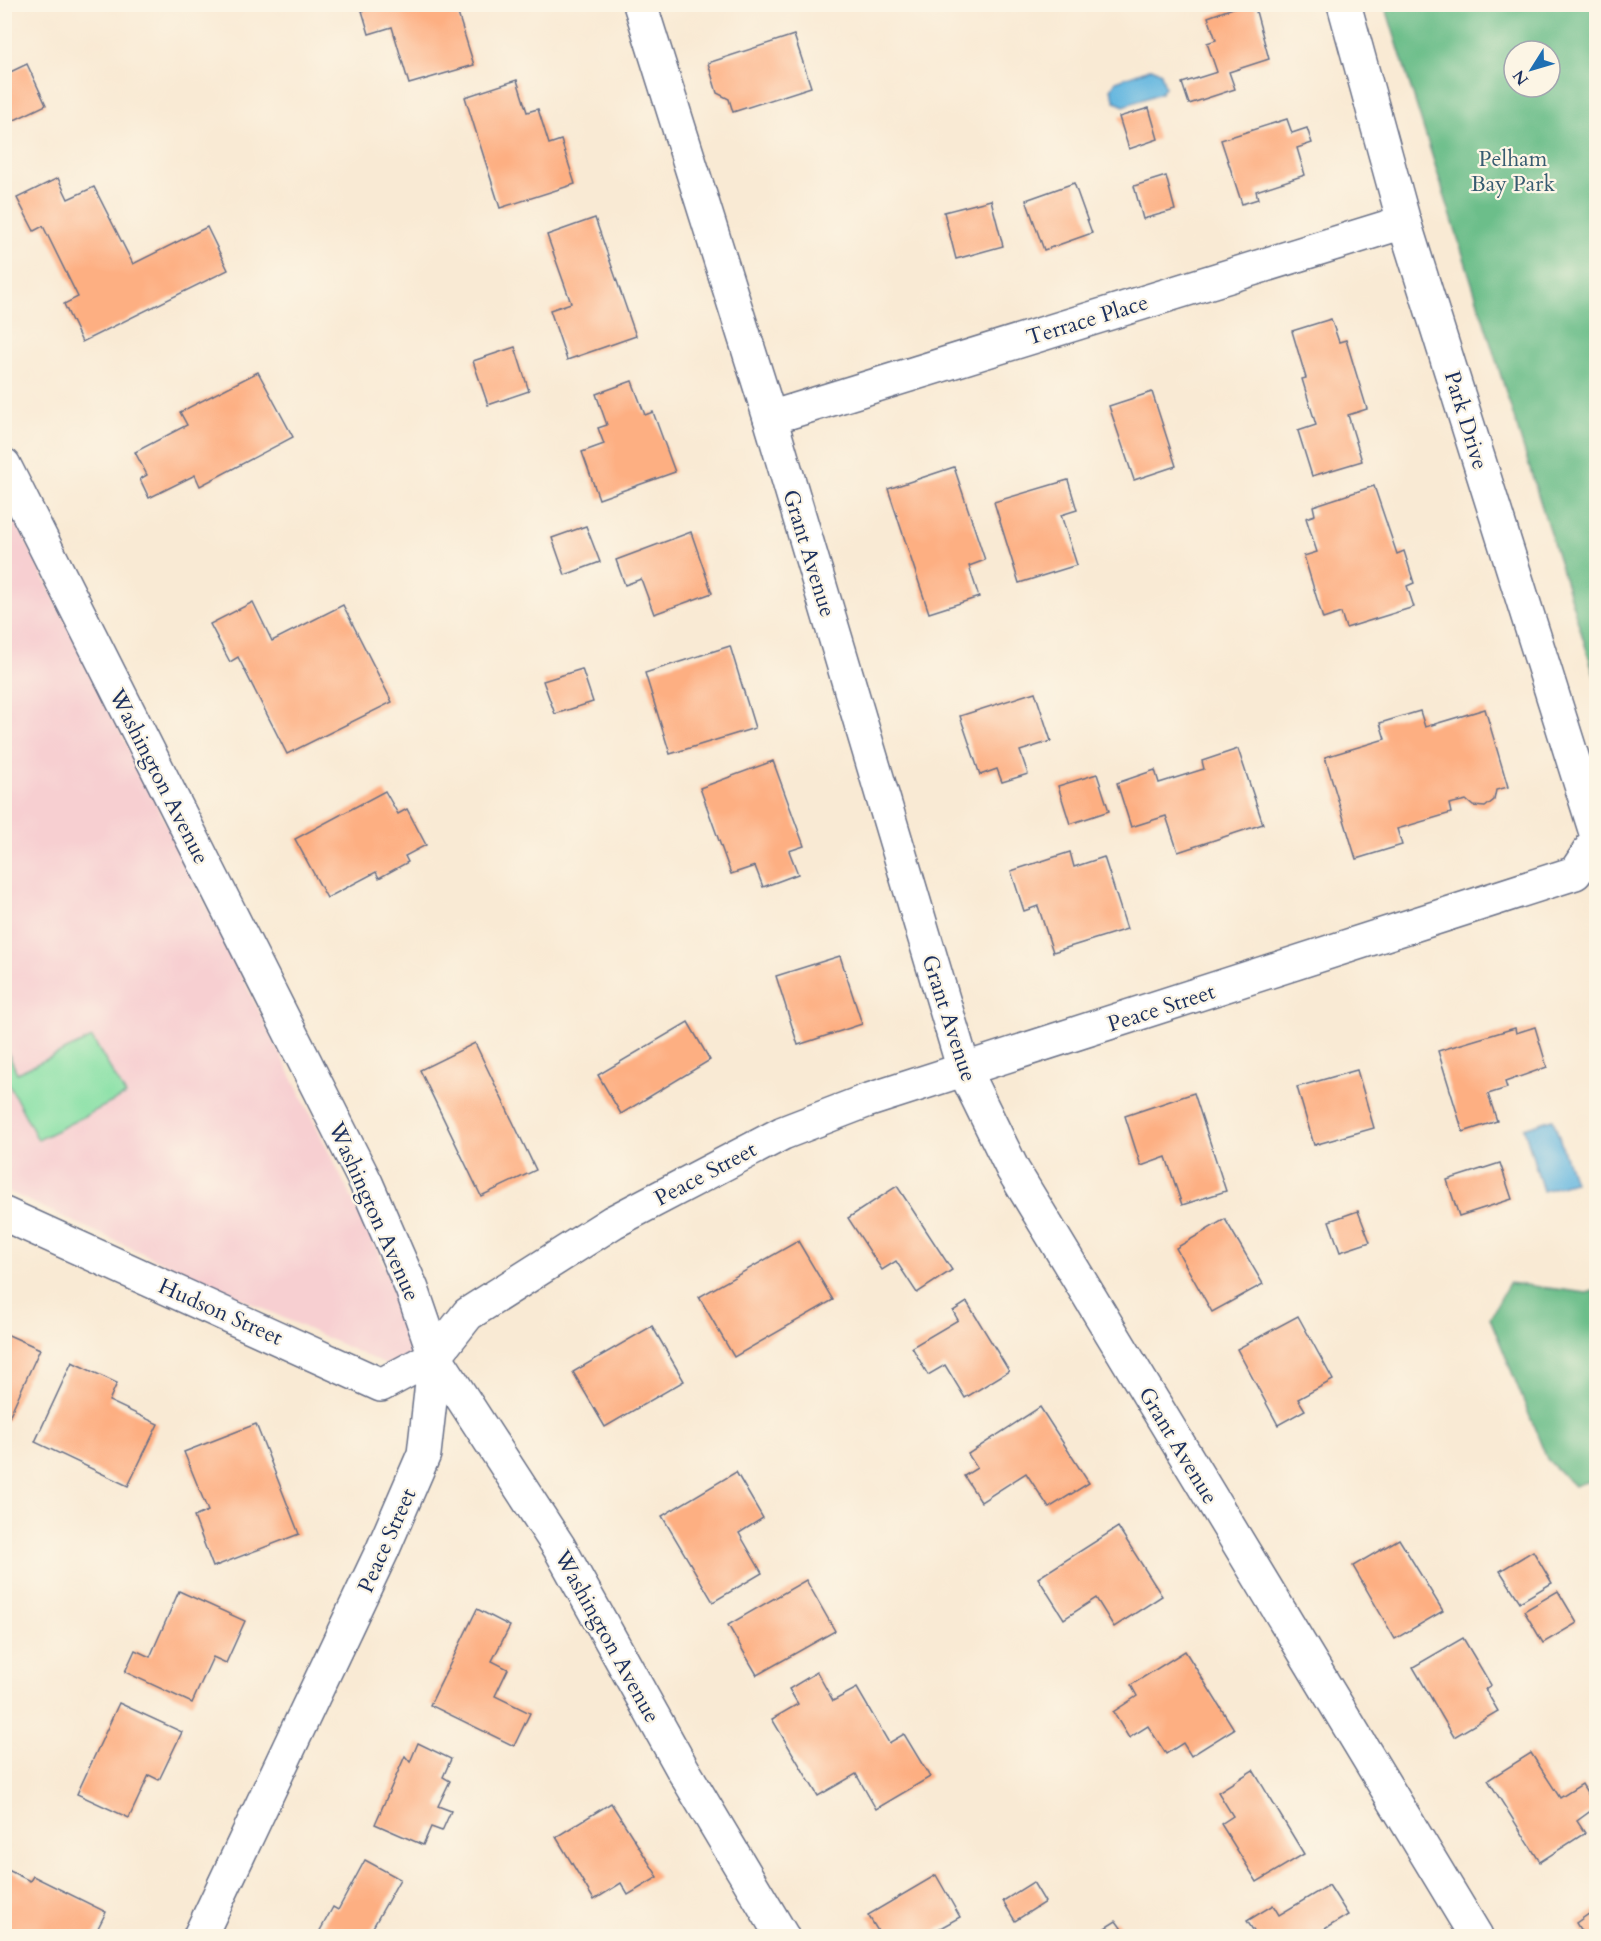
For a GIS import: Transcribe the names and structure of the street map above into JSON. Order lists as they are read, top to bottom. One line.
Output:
{"streets":{"street":["Terrace Place","Park Drive","Grant Avenue","Washington Avenue","Peace Street","Hudson Street"]},"crossings":[["Terrace Place","Park Drive"],["Terrace Place","Grant Avenue"],["Grant Avenue","Peace Street"],["Washington Avenue","Peace Street"],["Washington Avenue","Hudson Street"],["Peace Street","Hudson Street"]],"parks":["Pelham Bay Park"],"north":"bottom left"}
